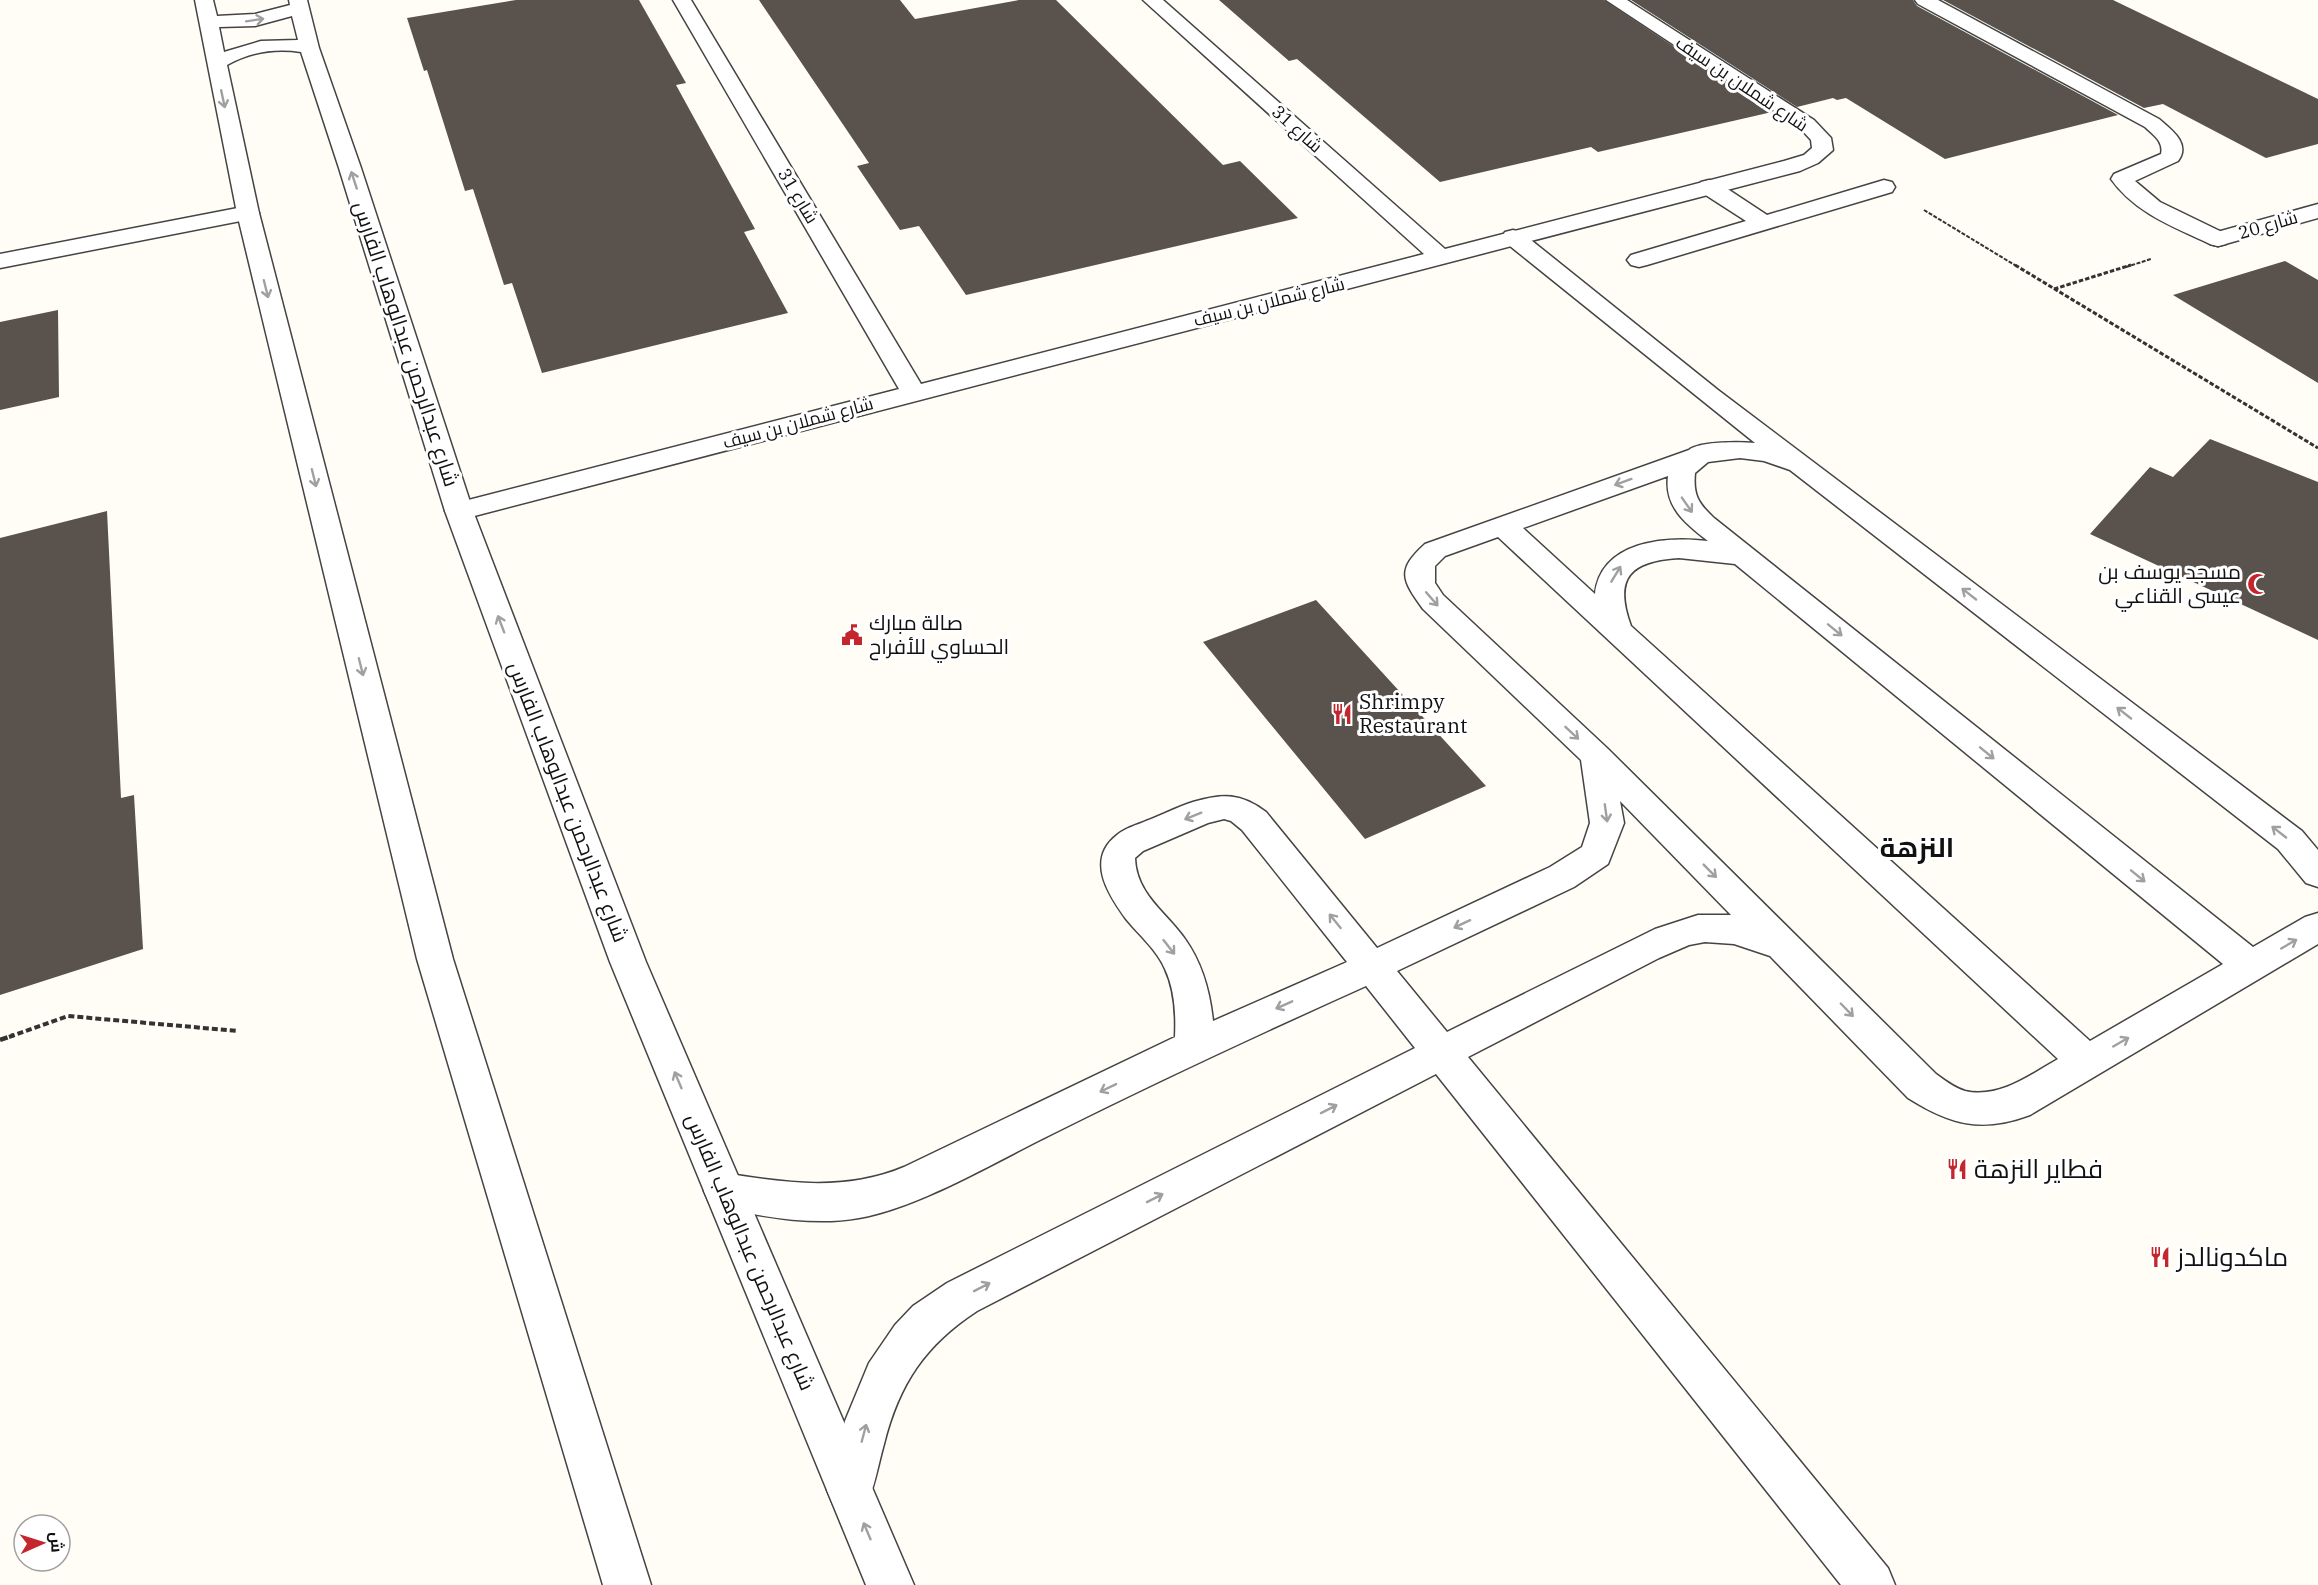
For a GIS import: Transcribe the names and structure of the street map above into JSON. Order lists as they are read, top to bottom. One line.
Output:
{"streets":{"street":["شارع شملان بن سيف","شارع 31","شارع 20","شارع عبدالرحمن عبدالوهاب الفارس"]},"crossings":[["شارع شملان بن سيف","شارع 31"],["شارع شملان بن سيف","شارع عبدالرحمن عبدالوهاب الفارس"]],"districts":["النزهة"],"places":{"mosque":["مسجد يوسف بن عيسى القناعي"],"public building":["صالة مبارك الحساوي للأفراح"],"restaurant":["Shrimpy Restaurant","فطاير النزهة","ماكدونالدز"]},"north":"right"}
